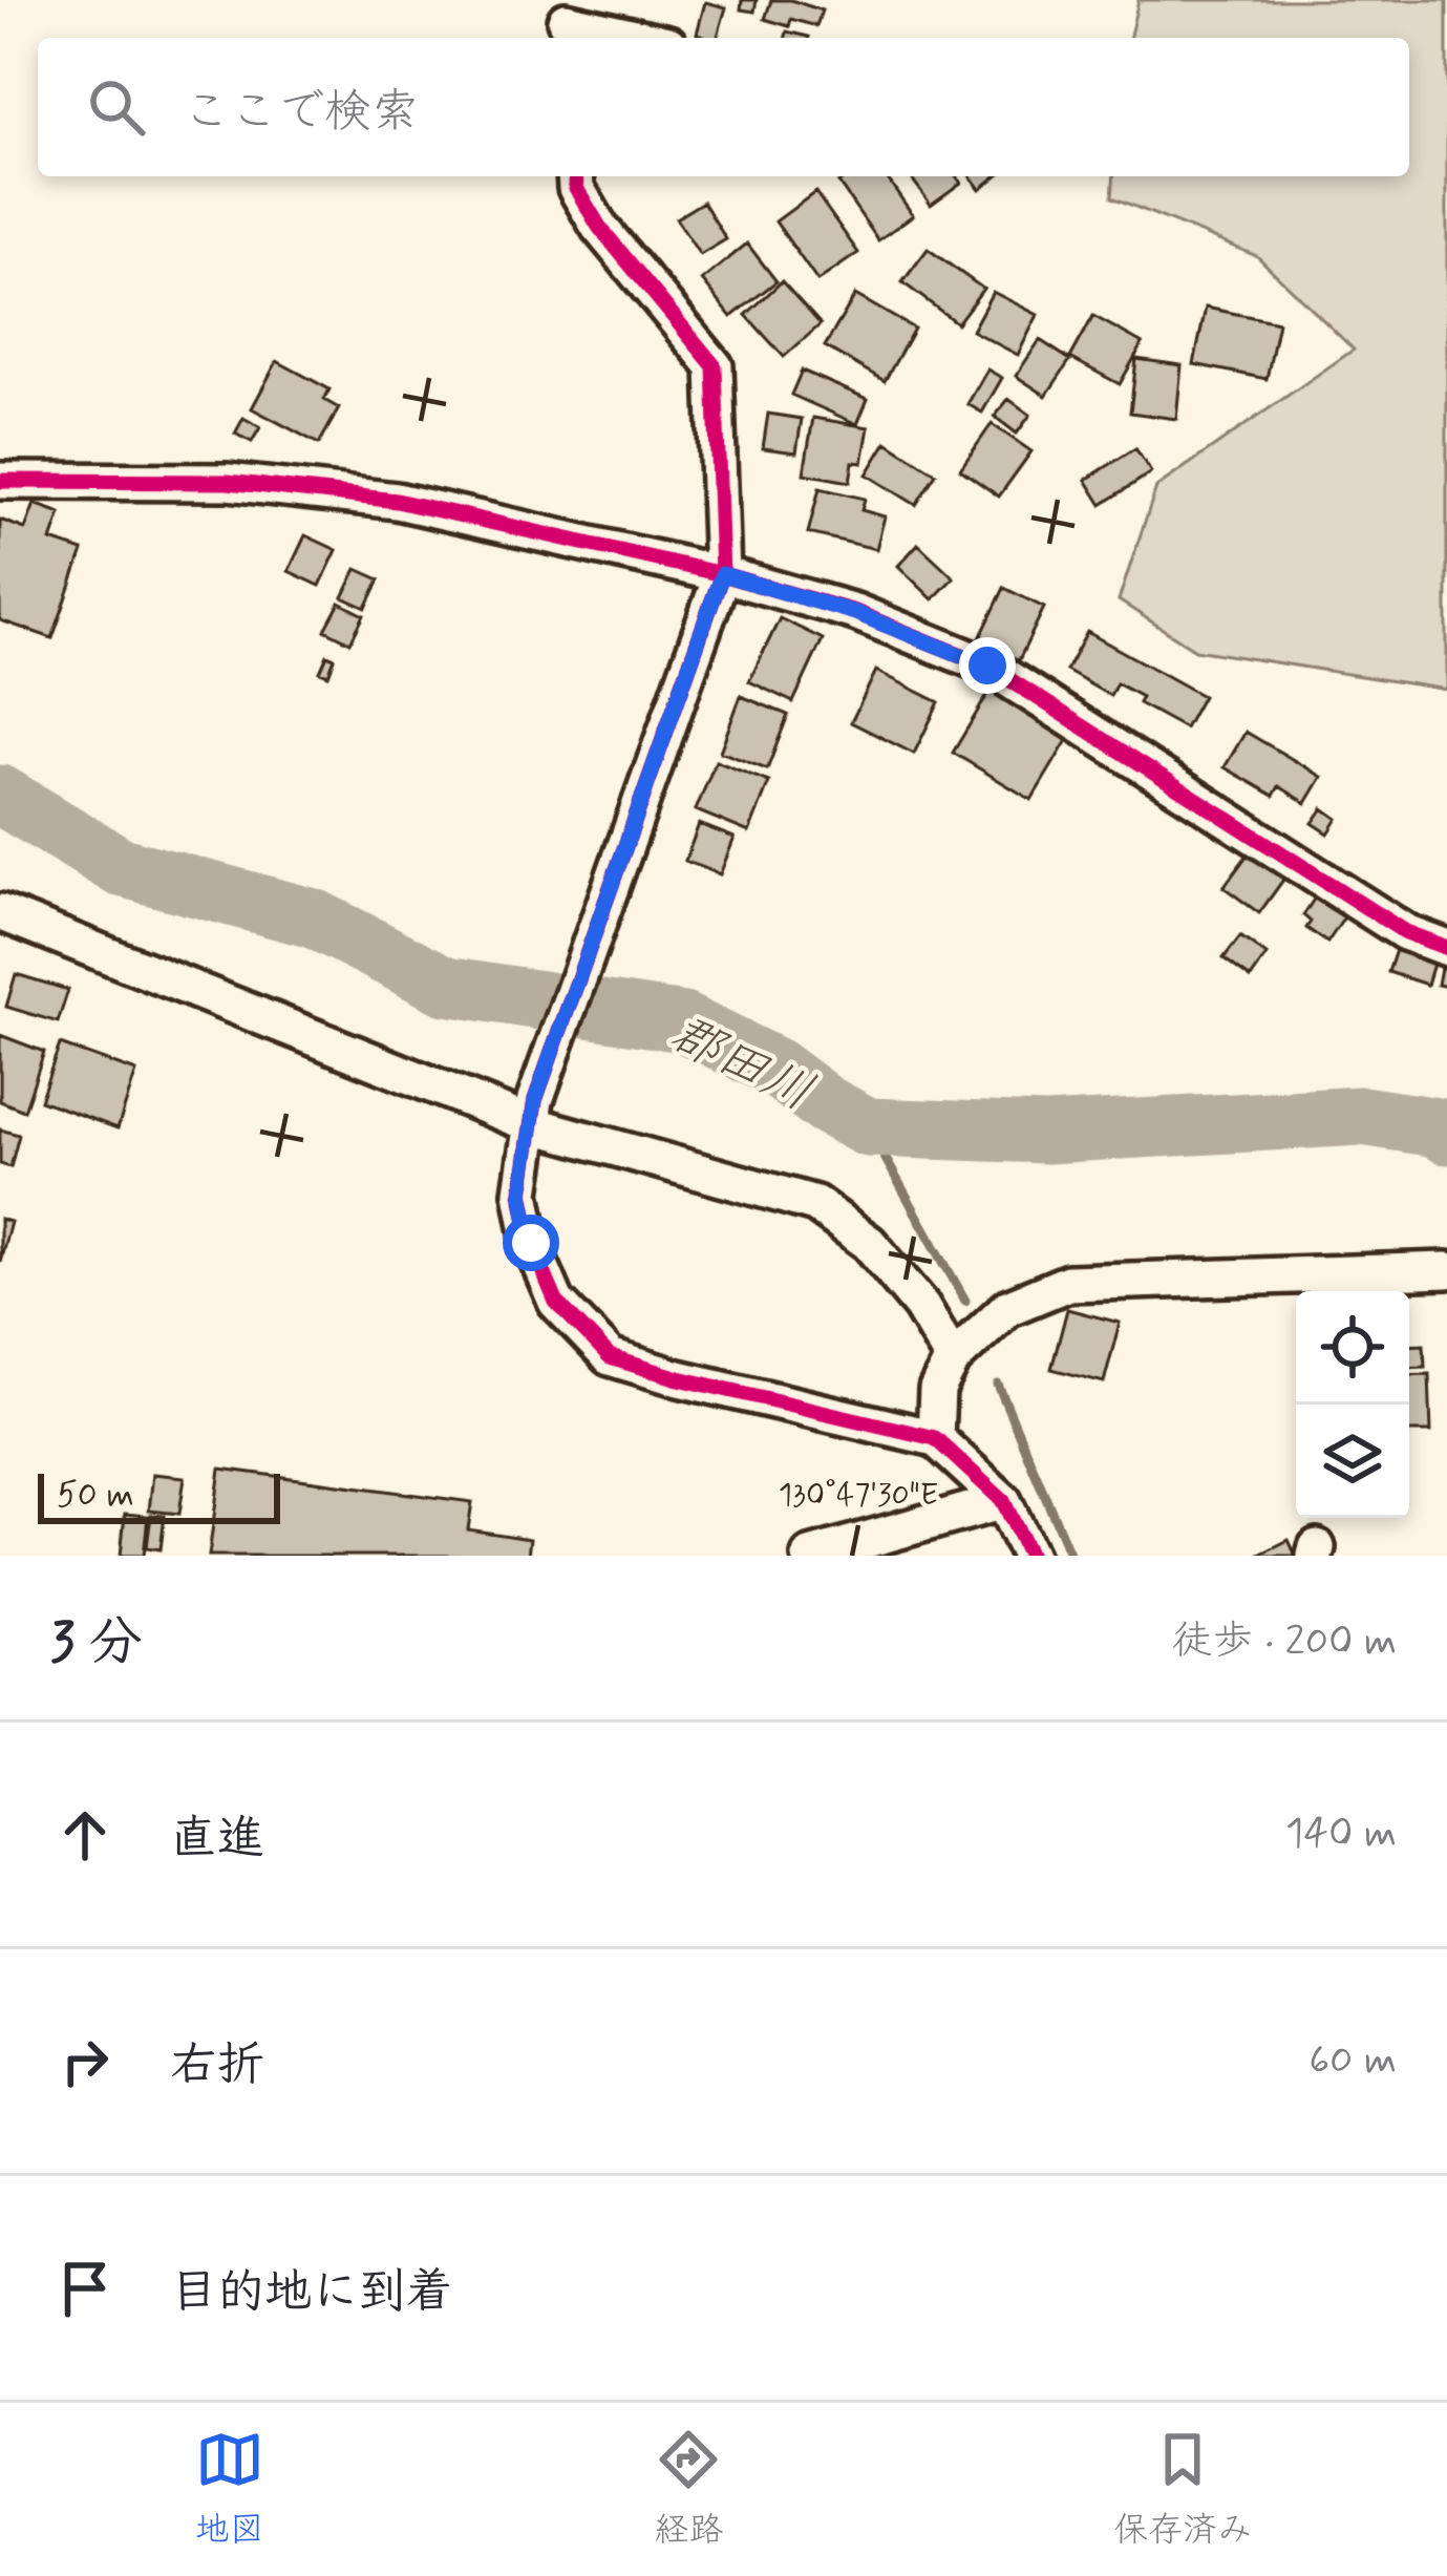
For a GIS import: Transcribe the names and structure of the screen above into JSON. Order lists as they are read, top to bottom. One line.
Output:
{"water":["郡田川"],"scale_bar":"50 m","page":{"search":"ここで検索","scale":"50 m","heading":["3 分","徒歩 · 200 m"],"list":[["直進","140 m"],["右折","60 m"],"目的地に到着"],"nav":["地図","経路","保存済み"]},"coordinates":["130°47'30\"E"]}
